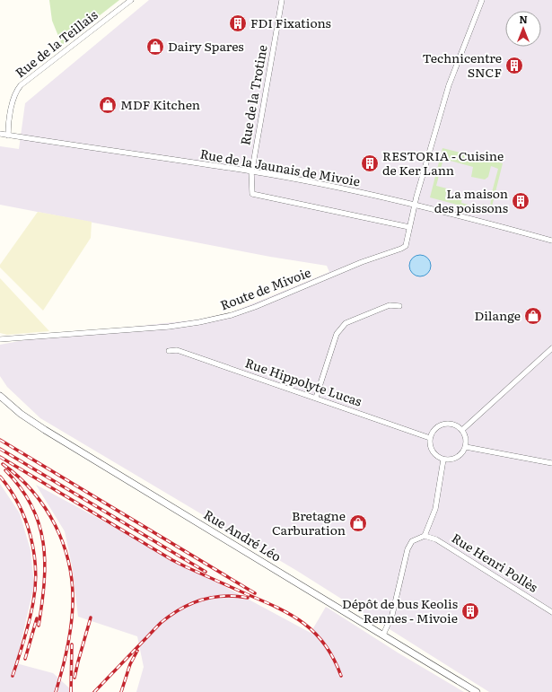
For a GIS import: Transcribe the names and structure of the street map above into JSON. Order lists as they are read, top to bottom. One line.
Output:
{"streets":{"street":["Rue de la Teillais","Rue de la Trotine","Rue de la Jaunais de Mivoie","Route de Mivoie","Rue Hippolyte Lucas","Rue André Léo","Rue Henri Pollès"]},"crossings":[["Rue de la Teillais","Rue de la Jaunais de Mivoie"],["Rue de la Trotine","Rue de la Jaunais de Mivoie"],["Rue de la Trotine","Route de Mivoie"],["Rue de la Jaunais de Mivoie","Route de Mivoie"]],"places":{"building":["FDI Fixations","Technicentre SNCF","RESTORIA - Cuisine de Ker Lann","La maison des poissons","Dépôt de bus Keolis Rennes - Mivoie"],"shop":["Dairy Spares","MDF Kitchen","Dilange","Bretagne Carburation"]},"north":"top"}
